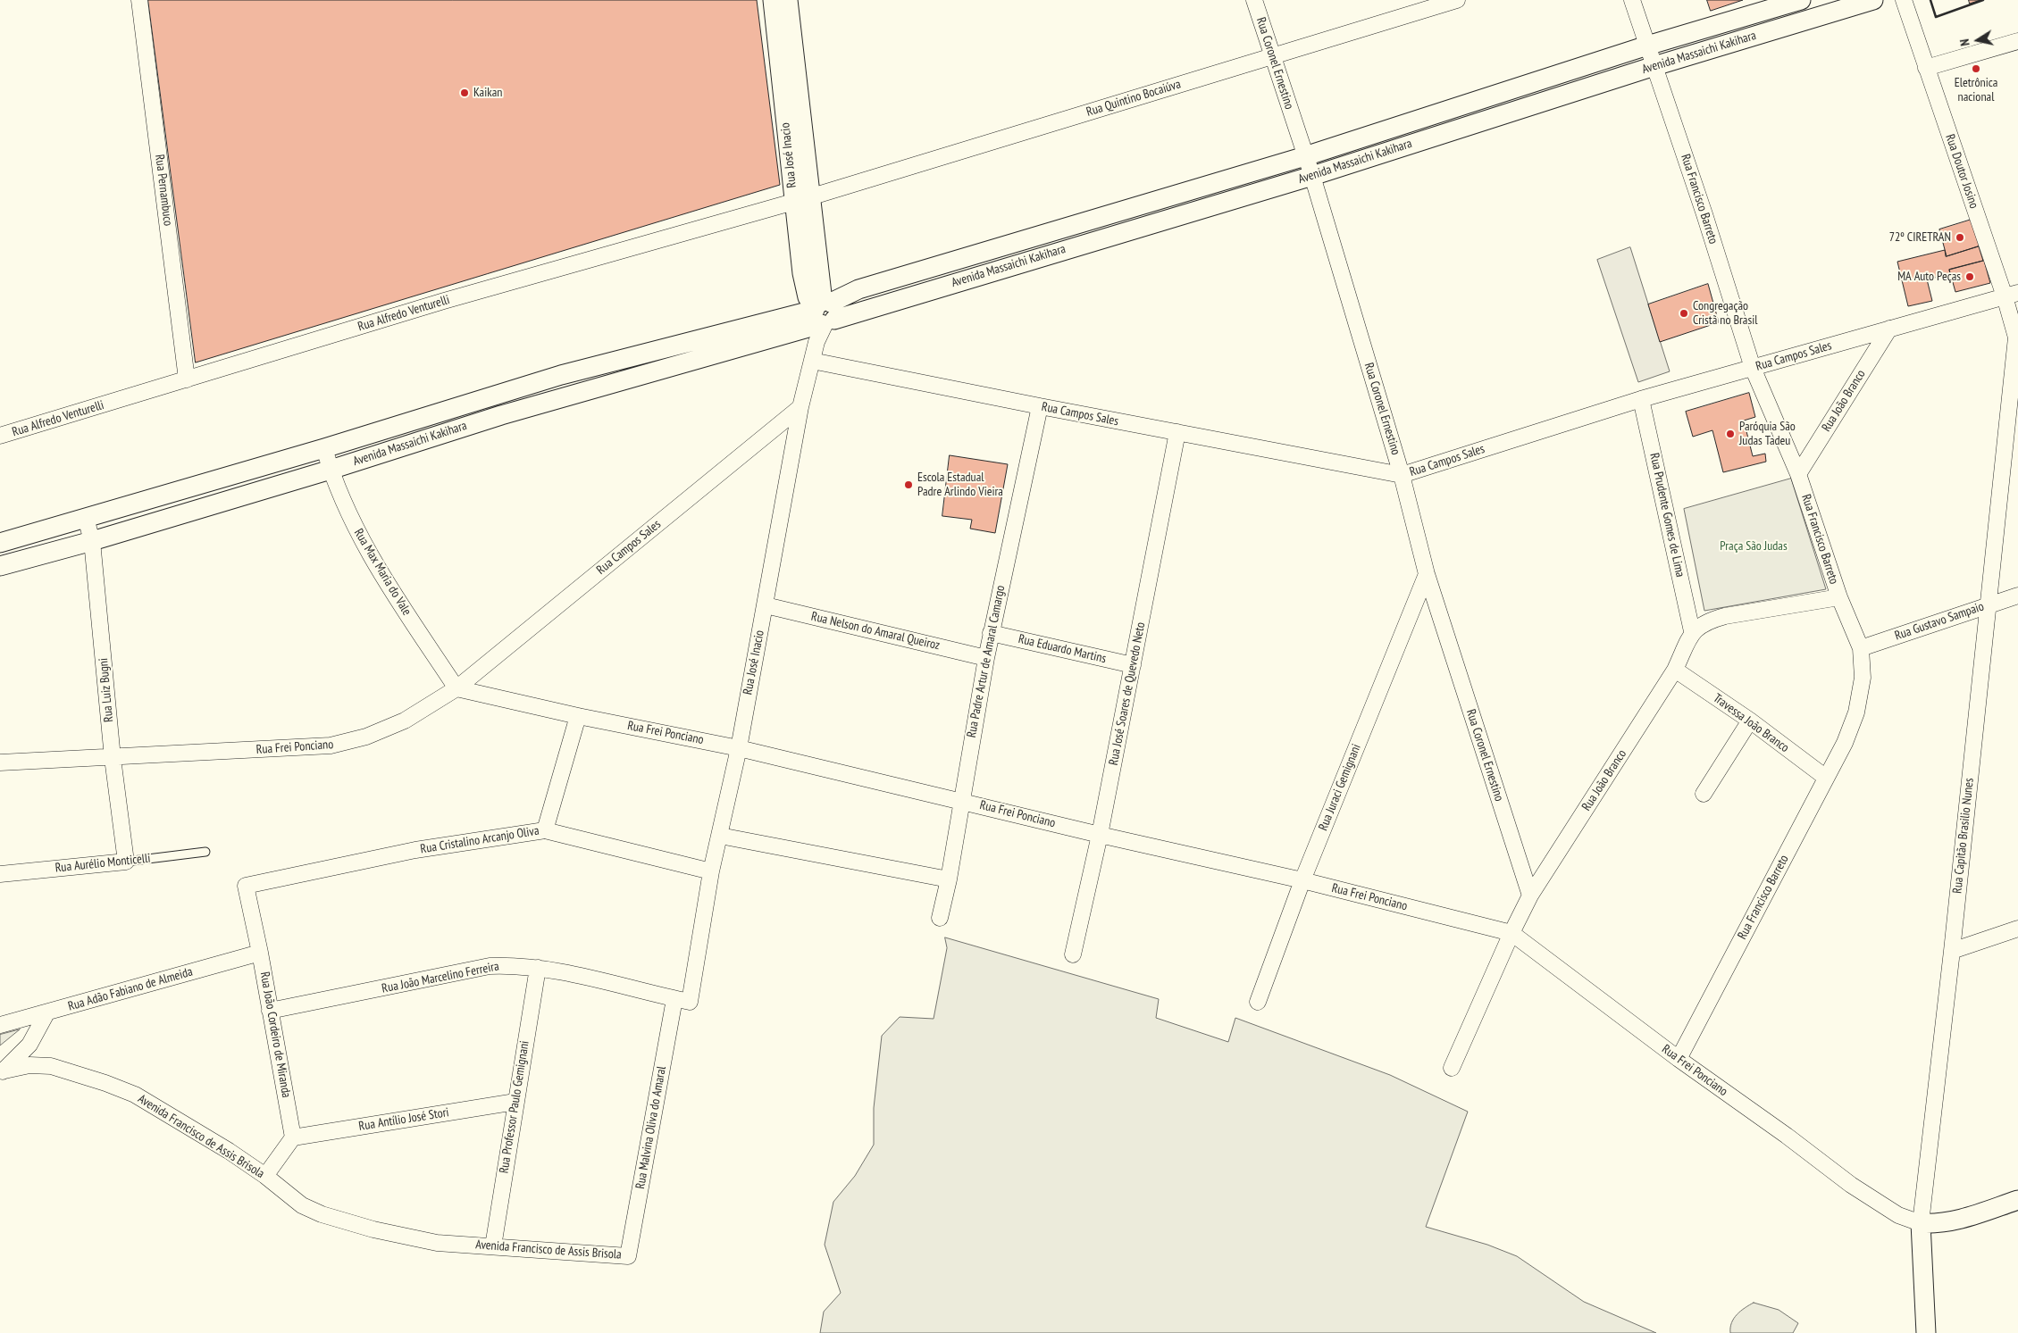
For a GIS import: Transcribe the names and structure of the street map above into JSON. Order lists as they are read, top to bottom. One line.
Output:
{"streets":{"street":["Avenida Massaichi Kakihara","Rua Coronel Ernestino","Rua Quintino Bocaiúva","Rua José Inacio","Rua Doutor Josino","Rua Pernambuco","Rua Francisco Barreto","Rua Alfredo Venturelli","Rua Campos Sales","Rua João Branco","Rua Prudente Gomes de Lima","Rua Max Maria do Vale","Rua Gustavo Sampaio","Rua Nelson do Amaral Queiroz","Rua Eduardo Martins","Rua Padre Artur de Amaral Camargo","Rua Luiz Bugni","Rua José Soares de Quevedo Neto","Travessa João Branco","Rua Frei Ponciano","Rua Juraci Gemignani","Rua Capitão Brasilio Nunes","Rua Cristalino Arcanjo Oliva","Rua Aurélio Monticelli","Rua João Marcelino Ferreira","Rua Adão Fabiano de Almeida","Rua João Cordeiro de Miranda","Rua Professor Paulo Gemignani","Rua Antílio José Stori","Rua Malvina Oliva do Amaral","Avenida Francisco de Assis Brisola"]},"crossings":[["Avenida Massaichi Kakihara","Rua Coronel Ernestino"],["Avenida Massaichi Kakihara","Rua José Inacio"],["Avenida Massaichi Kakihara","Rua Francisco Barreto"],["Avenida Massaichi Kakihara","Rua Max Maria do Vale"],["Avenida Massaichi Kakihara","Rua Luiz Bugni"],["Rua Coronel Ernestino","Rua Quintino Bocaiúva"],["Rua Coronel Ernestino","Rua Campos Sales"],["Rua Coronel Ernestino","Rua João Branco"],["Rua Coronel Ernestino","Rua Juraci Gemignani"],["Rua Quintino Bocaiúva","Rua José Inacio"],["Rua Quintino Bocaiúva","Rua Alfredo Venturelli"],["Rua José Inacio","Rua Alfredo Venturelli"],["Rua José Inacio","Rua Campos Sales"],["Rua José Inacio","Rua Nelson do Amaral Queiroz"],["Rua José Inacio","Rua Frei Ponciano"],["Rua José Inacio","Rua Cristalino Arcanjo Oliva"],["Rua José Inacio","Rua João Marcelino Ferreira"],["Rua Doutor Josino","Rua Campos Sales"],["Rua Doutor Josino","Rua Capitão Brasilio Nunes"],["Rua Pernambuco","Rua Alfredo Venturelli"],["Rua Francisco Barreto","Rua Campos Sales"],["Rua Francisco Barreto","Rua João Branco"],["Rua Francisco Barreto","Rua Gustavo Sampaio"],["Rua Francisco Barreto","Travessa João Branco"],["Rua Francisco Barreto","Rua Frei Ponciano"],["Rua Campos Sales","Rua João Branco"],["Rua Campos Sales","Rua Prudente Gomes de Lima"],["Rua Campos Sales","Rua Max Maria do Vale"],["Rua Campos Sales","Rua Padre Artur de Amaral Camargo"],["Rua Campos Sales","Rua José Soares de Quevedo Neto"],["Rua Campos Sales","Rua Frei Ponciano"],["Rua João Branco","Rua Prudente Gomes de Lima"],["Rua João Branco","Travessa João Branco"],["Rua João Branco","Rua Frei Ponciano"],["Rua Max Maria do Vale","Rua Frei Ponciano"],["Rua Gustavo Sampaio","Rua Capitão Brasilio Nunes"],["Rua Nelson do Amaral Queiroz","Rua Padre Artur de Amaral Camargo"],["Rua Eduardo Martins","Rua Padre Artur de Amaral Camargo"],["Rua Eduardo Martins","Rua José Soares de Quevedo Neto"],["Rua Padre Artur de Amaral Camargo","Rua Frei Ponciano"],["Rua Luiz Bugni","Rua Frei Ponciano"],["Rua Luiz Bugni","Rua Aurélio Monticelli"],["Rua José Soares de Quevedo Neto","Rua Frei Ponciano"],["Rua Frei Ponciano","Rua Juraci Gemignani"],["Rua Frei Ponciano","Rua Capitão Brasilio Nunes"],["Rua Cristalino Arcanjo Oliva","Rua João Cordeiro de Miranda"],["Rua João Marcelino Ferreira","Rua João Cordeiro de Miranda"],["Rua João Marcelino Ferreira","Rua Professor Paulo Gemignani"],["Rua João Marcelino Ferreira","Rua Malvina Oliva do Amaral"],["Rua Adão Fabiano de Almeida","Rua João Cordeiro de Miranda"],["Rua Adão Fabiano de Almeida","Avenida Francisco de Assis Brisola"],["Rua João Cordeiro de Miranda","Rua Antílio José Stori"],["Rua Professor Paulo Gemignani","Rua Antílio José Stori"],["Rua Professor Paulo Gemignani","Avenida Francisco de Assis Brisola"],["Rua Malvina Oliva do Amaral","Avenida Francisco de Assis Brisola"]],"parks":["Praça São Judas"],"places":["Eletrônica nacional","Kaikan","72º CIRETRAN","MA Auto Peças","Congregação Cristã no Brasil","Paróquia São Judas Tadeu","Escola Estadual Padre Arlindo Vieira"],"north":"left"}
